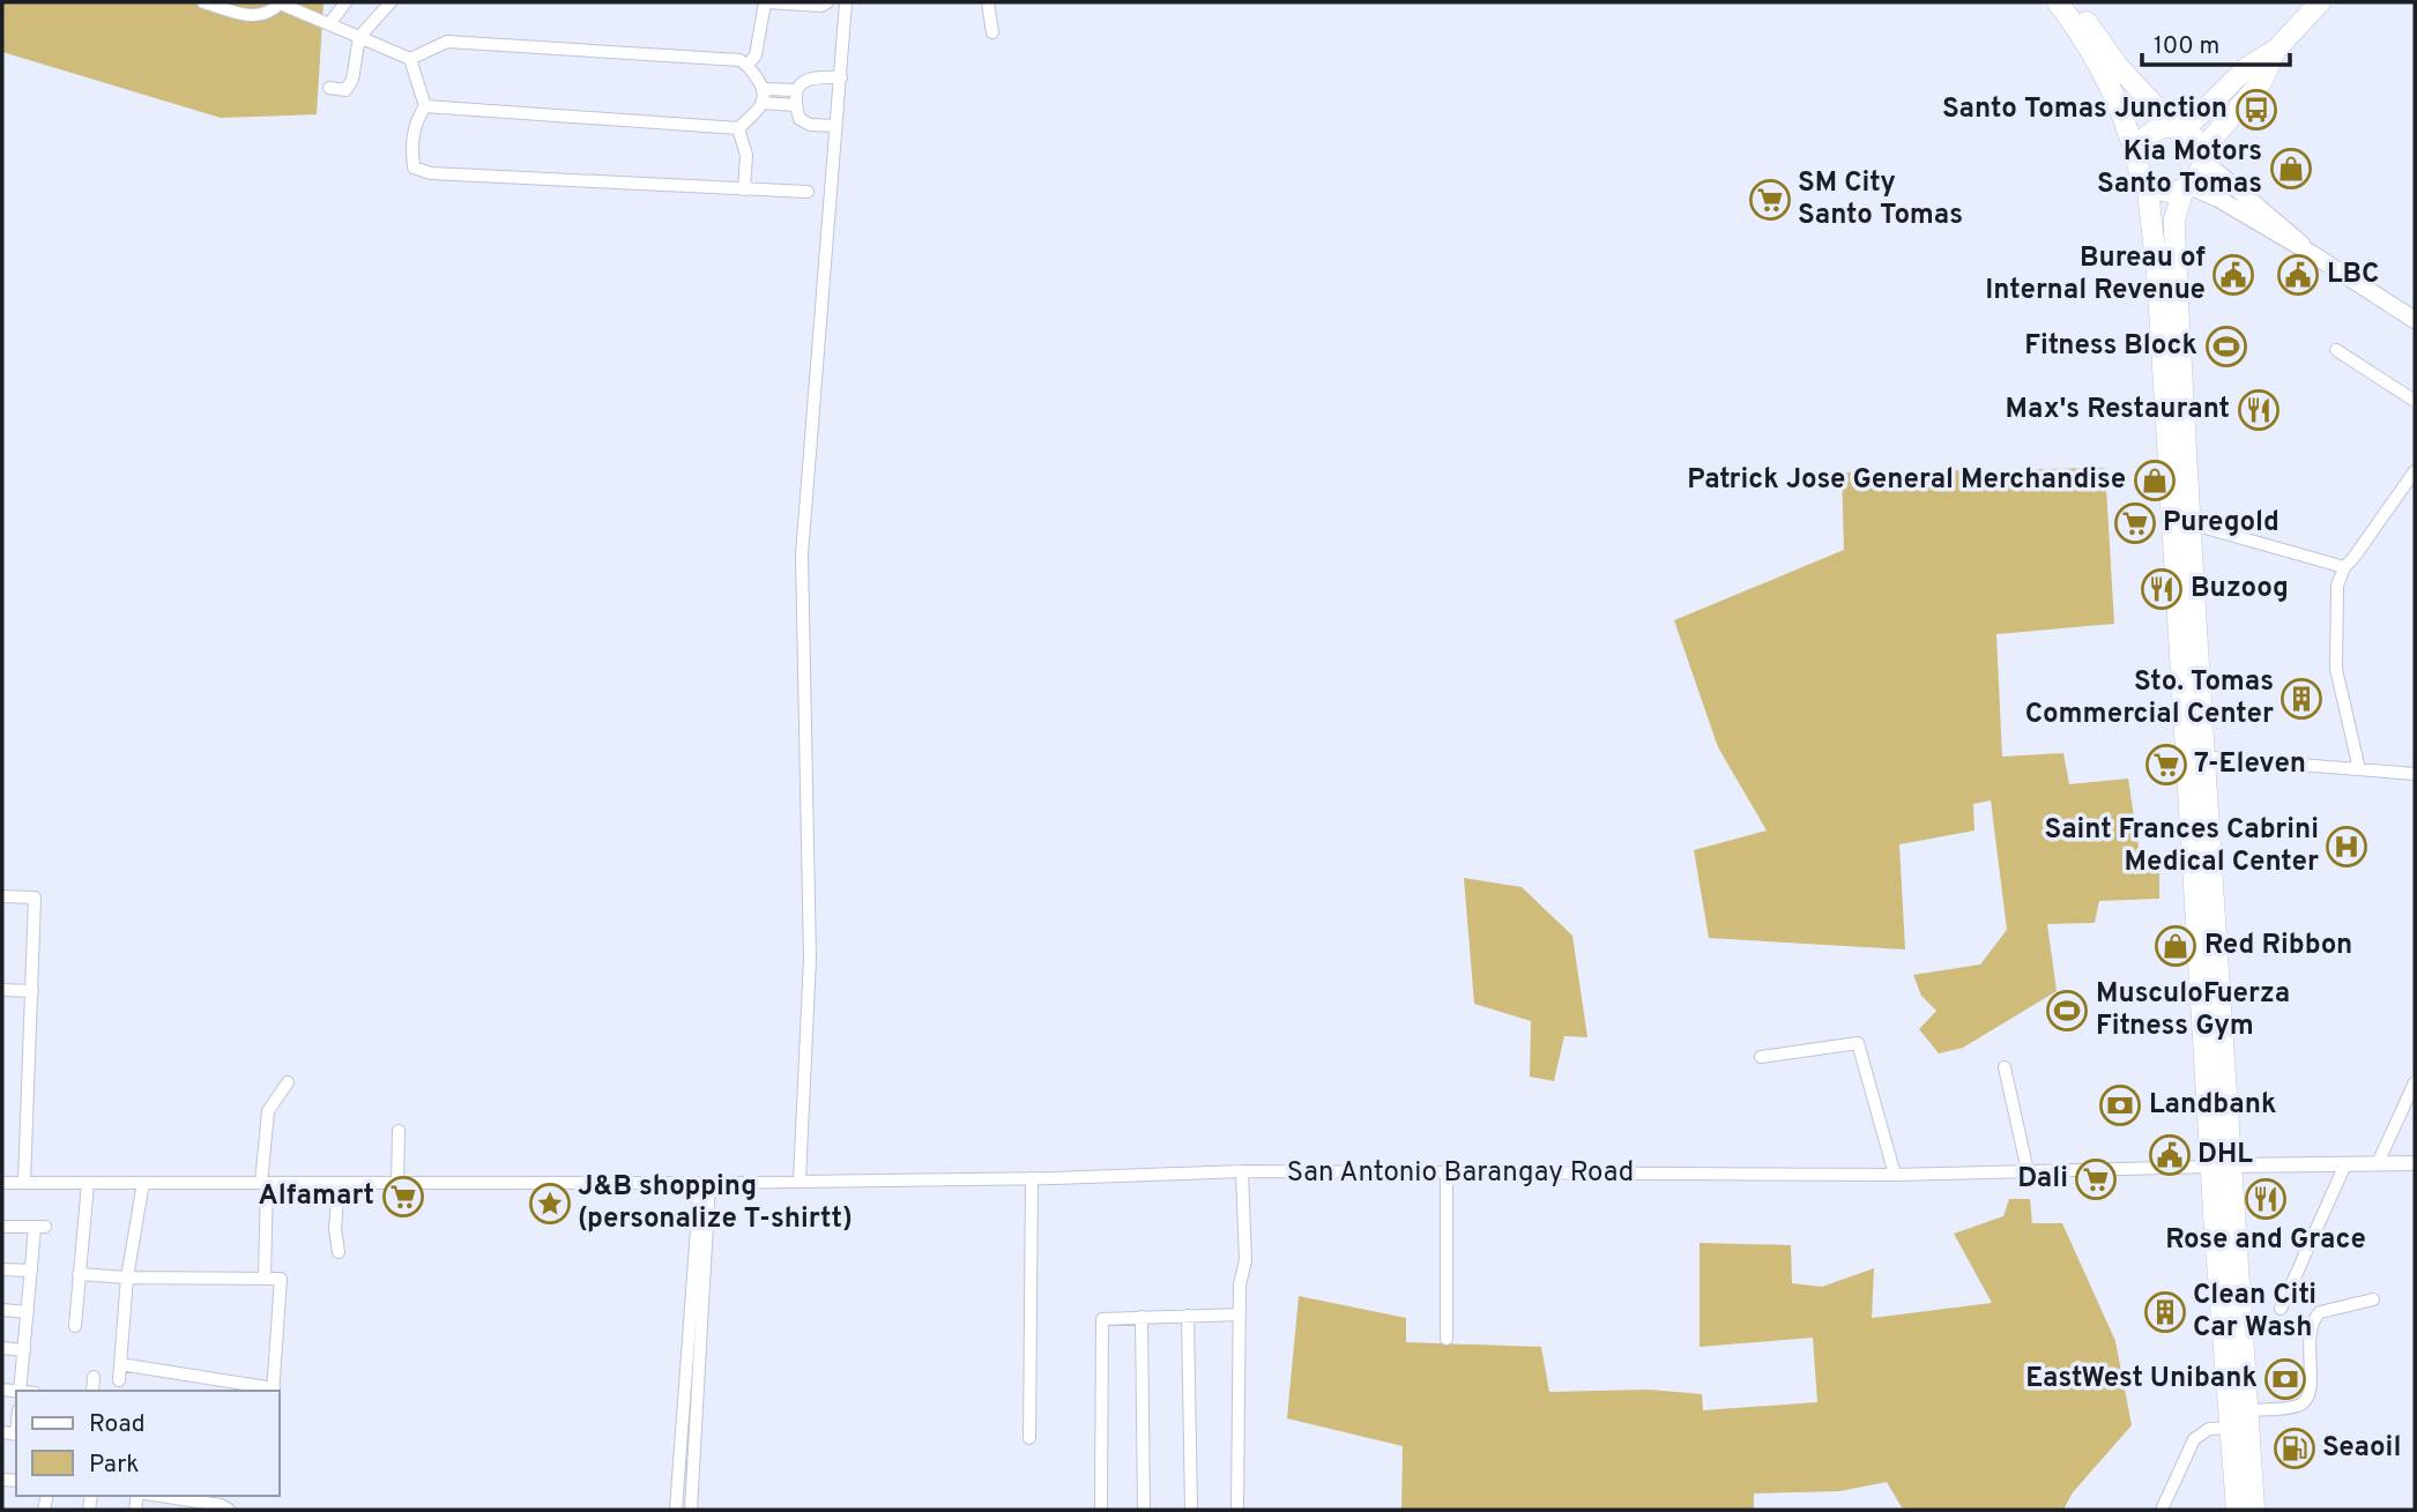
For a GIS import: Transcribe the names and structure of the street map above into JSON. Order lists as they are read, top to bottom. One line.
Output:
{"streets":{"street":["San Antonio Barangay Road"]},"places":{"bus stop":["Santo Tomas Junction"],"shop":["Kia Motors Santo Tomas","Patrick Jose General Merchandise","Red Ribbon"],"supermarket":["SM City Santo Tomas","Puregold","7-Eleven","Dali","Alfamart"],"public building":["Bureau of Internal Revenue","LBC","DHL"],"sports":["Fitness Block","MusculoFuerza Fitness Gym"],"restaurant":["Max's Restaurant","Buzoog","Rose and Grace"],"building":["Sto. Tomas Commercial Center","Clean Citi Car Wash"],"hospital":["Saint Frances Cabrini Medical Center"],"bank":["Landbank","EastWest Unibank"],"place":["J&B shopping (personalize T-shirtt)"],"fuel station":["Seaoil"]},"legend":["Road","Park"],"scale_bar":"100 m"}
